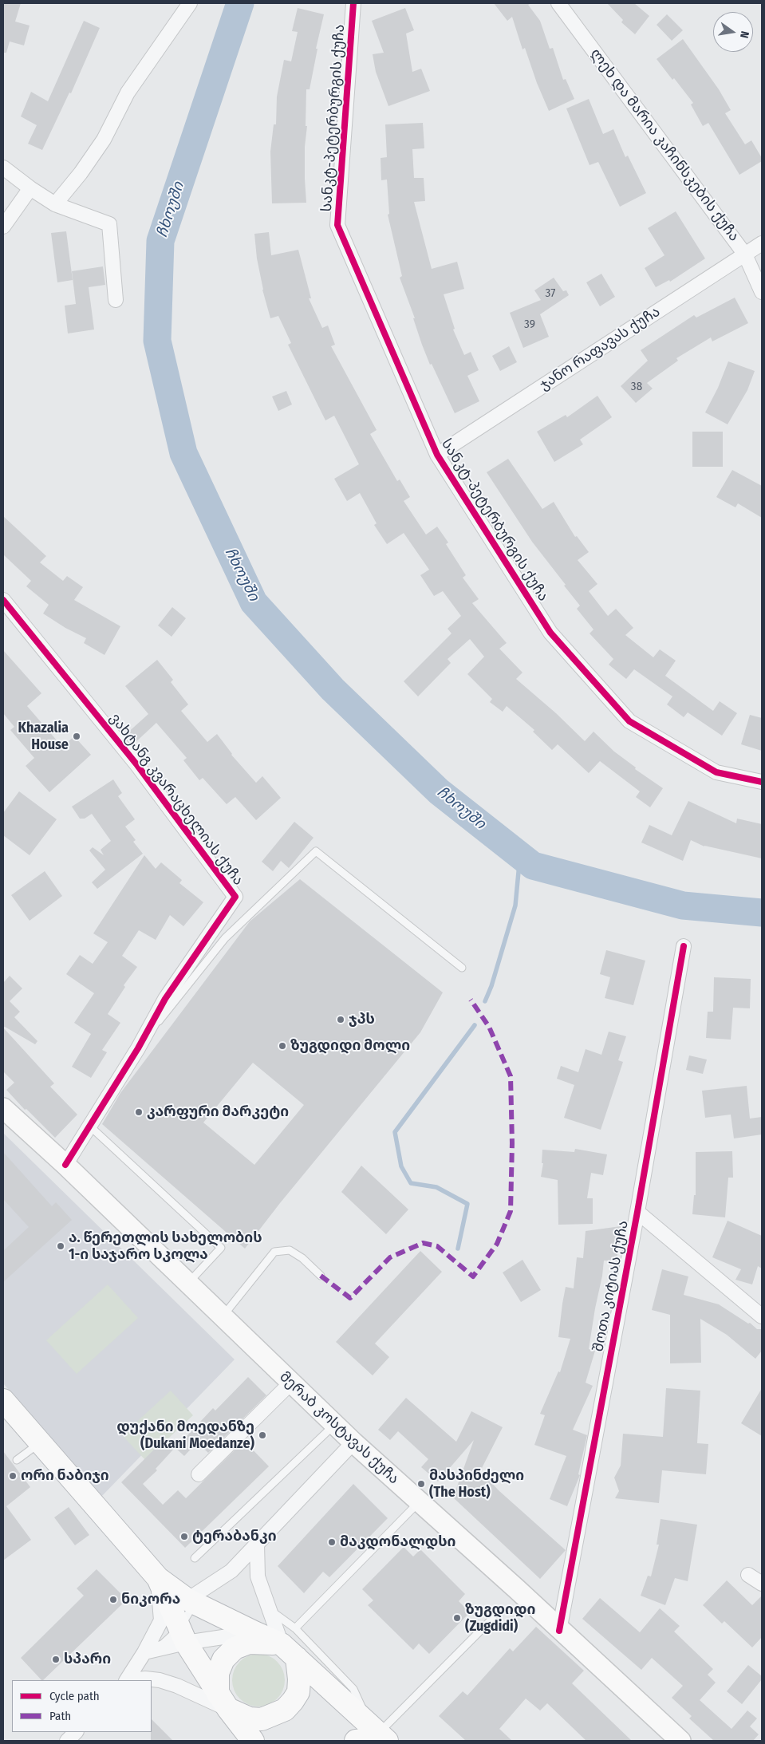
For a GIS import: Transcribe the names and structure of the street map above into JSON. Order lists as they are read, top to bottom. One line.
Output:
{"streets":{"main road":["მერაბ კოსტავას ქუჩა"],"street":["სანკტ-პეტერბურგის ქუჩა","ლეხ და მარია კაჩინსკების ქუჩა","ჯანო რაფავას ქუჩა","ვახტანგ კვარაცხელიას ქუჩა","შოთა კიტიას ქუჩა"]},"crossings":[["სანკტ-პეტერბურგის ქუჩა","ჯანო რაფავას ქუჩა"],["ლეხ და მარია კაჩინსკების ქუჩა","ჯანო რაფავას ქუჩა"],["ვახტანგ კვარაცხელიას ქუჩა","მერაბ კოსტავას ქუჩა"],["შოთა კიტიას ქუჩა","მერაბ კოსტავას ქუჩა"]],"water":["ჩხოუში"],"places":["Khazalia House","ჯპს","ზუგდიდი მოლი","კარფური მარკეტი","ა. წერეთლის სახელობის 1-ი საჯარო სკოლა","დუქანი მოედანზე (Dukani Moedanze)","ორი ნაბიჯი","მასპინძელი (The Host)","ტერაბანკი","მაკდონალდსი","ნიკორა","ზუგდიდი (Zugdidi)","სპარი"],"house_numbers":["37","39","38"],"legend":["Cycle path","Path"],"north":"right"}
